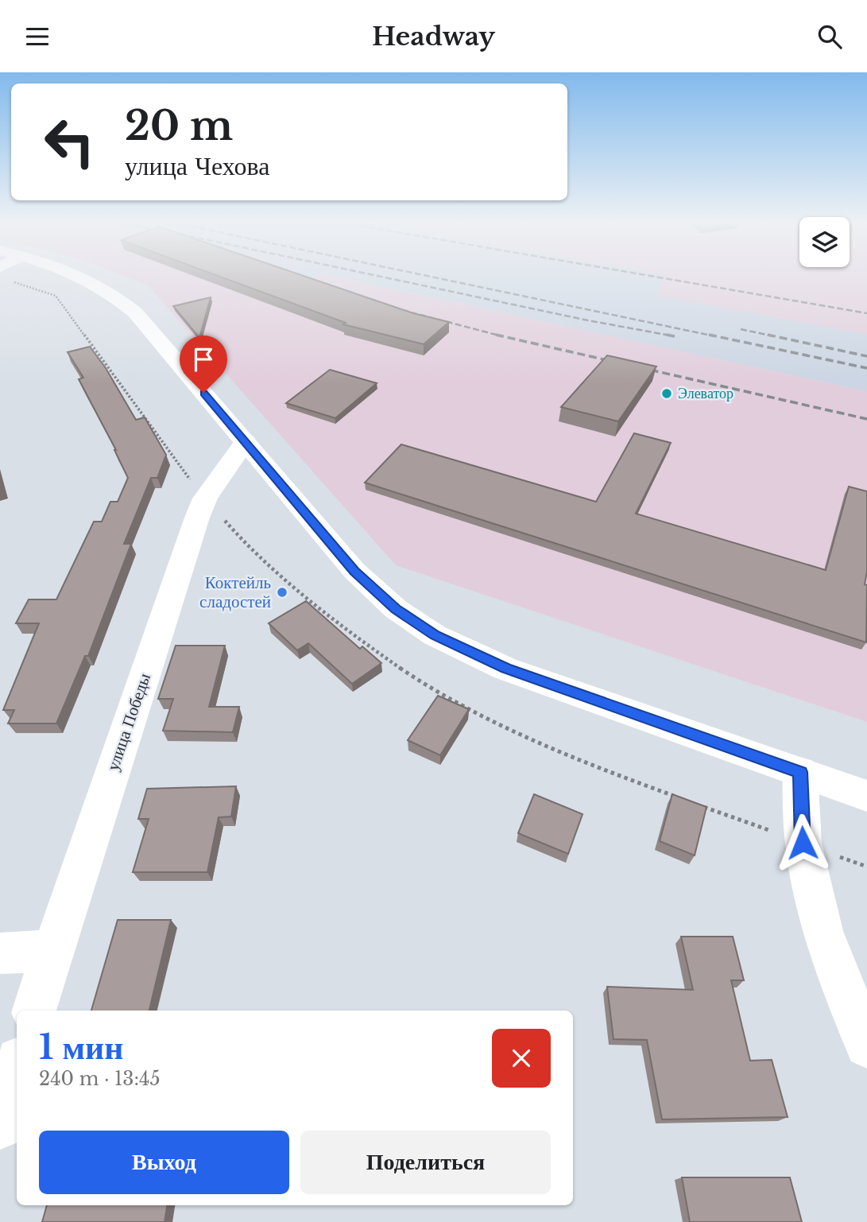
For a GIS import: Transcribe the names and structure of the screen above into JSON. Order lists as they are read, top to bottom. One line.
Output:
{"streets":{"main road":["улица Победы"]},"places":["Элеватор","Коктейль сладостей"],"page":{"header":"Headway","turn":["20 m","улица Чехова"],"heading":["1 мин","240 m · 13:45"],"buttons":["Выход","Поделиться"]}}
